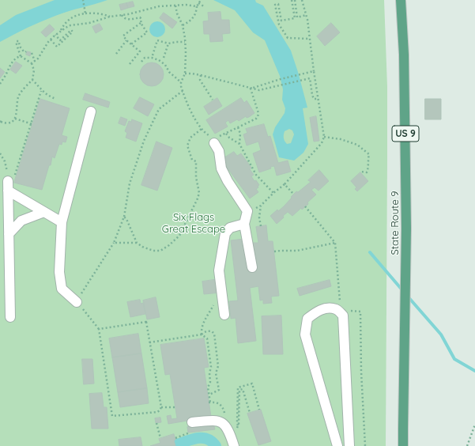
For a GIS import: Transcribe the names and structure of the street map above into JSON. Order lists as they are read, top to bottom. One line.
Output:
{"streets":{"main road":["US 9","State Route 9"]},"parks":["Six Flags Great Escape"]}
